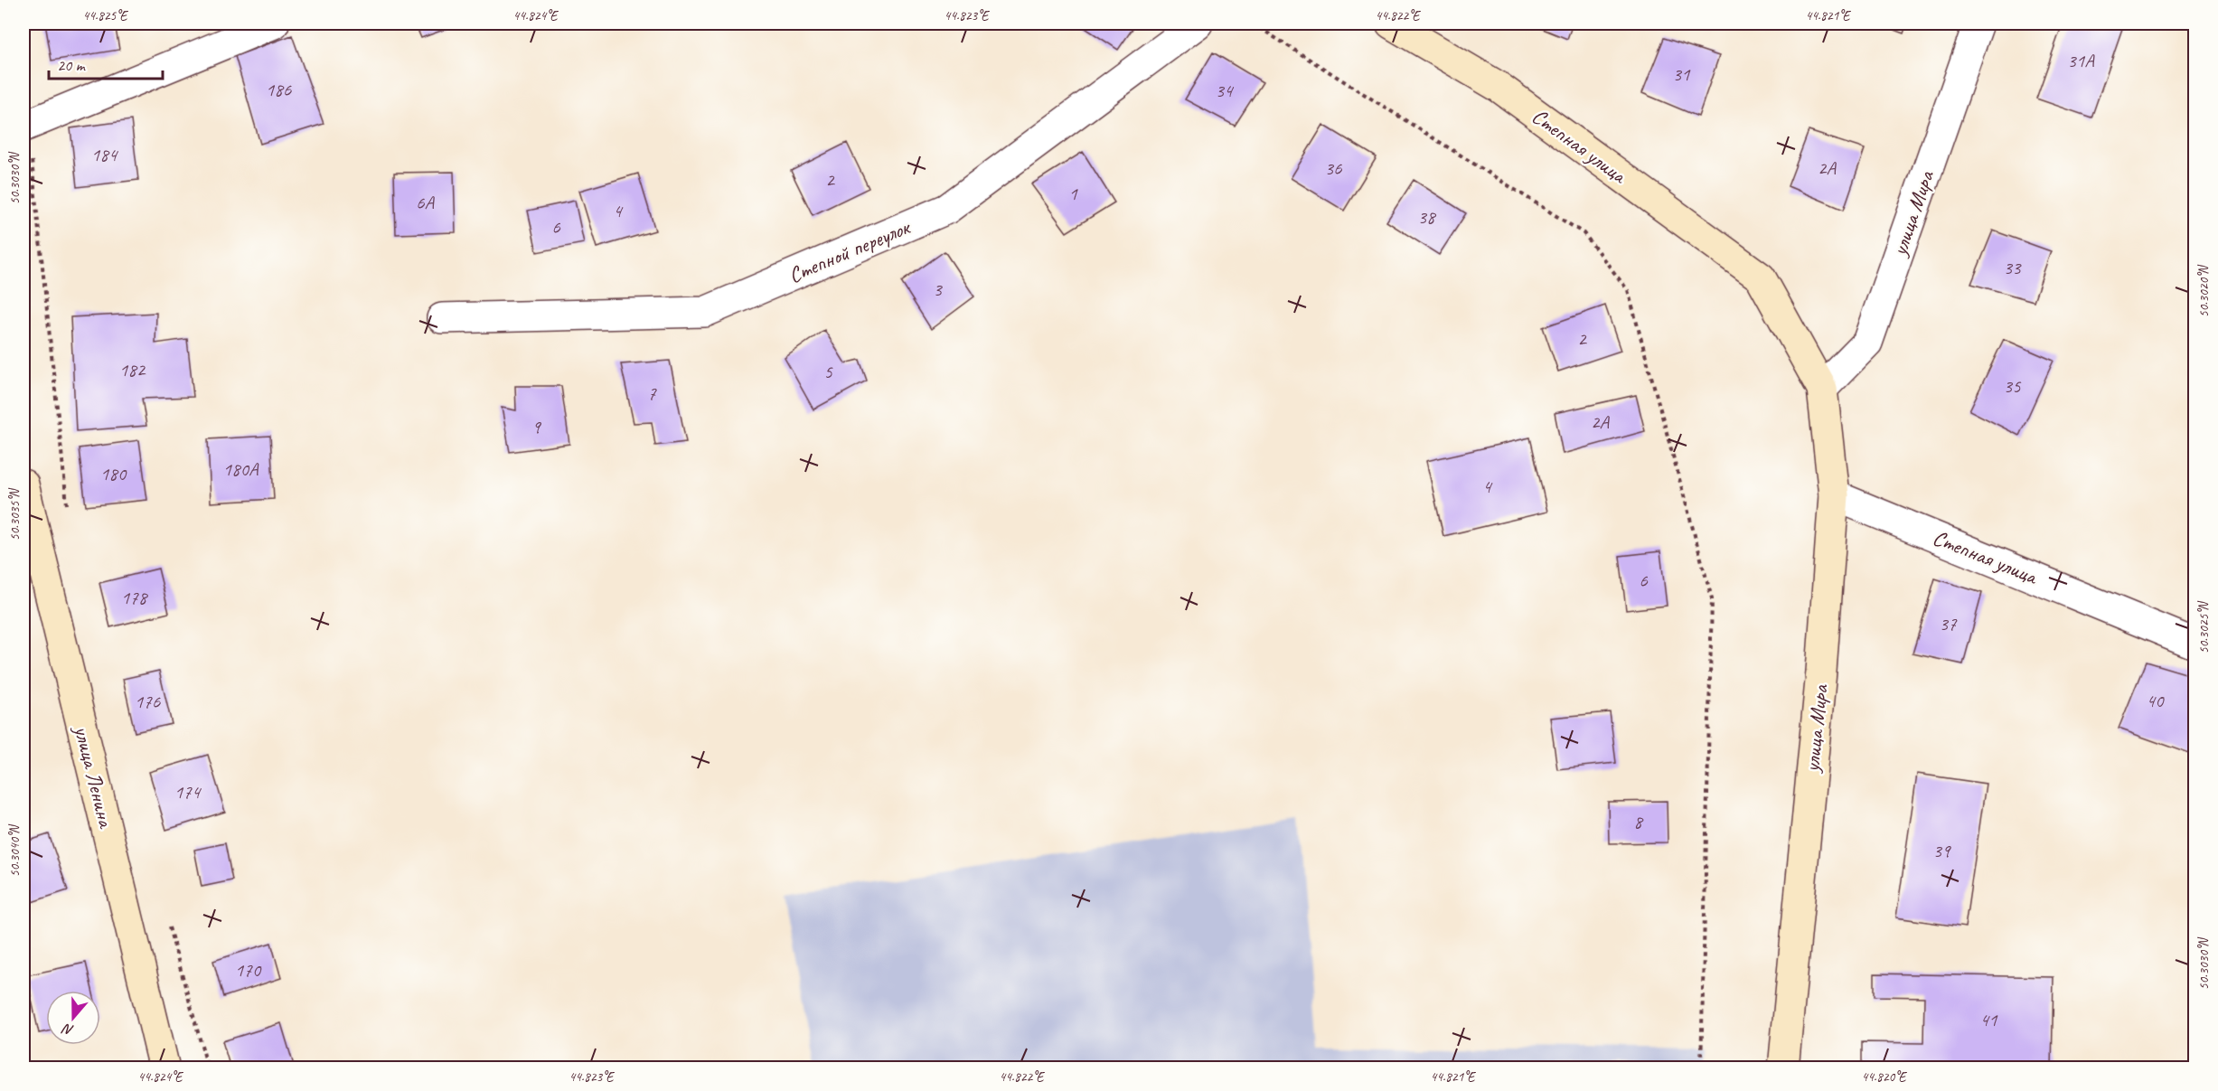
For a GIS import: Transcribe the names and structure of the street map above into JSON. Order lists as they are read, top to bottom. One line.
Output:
{"streets":{"main road":["Степная улица","улица Мира","улица Ленина"],"street":["Степной переулок"]},"crossings":[["Степная улица","улица Мира"]],"house_numbers":["31А","31","186","34","184","36","2А","2","1","6А","4","38","6","33","3","2","182","5","35","7","2А","9","180А","180","4","6","178","37","40","176","174","8","39","170","41"],"scale_bar":"20 m","north":"bottom","coordinates":["44.825°E","44.824°E","44.823°E","44.822°E","44.821°E","50.3030°N","50.3020°N","50.3035°N","50.3025°N","50.3040°N","44.820°E"]}
